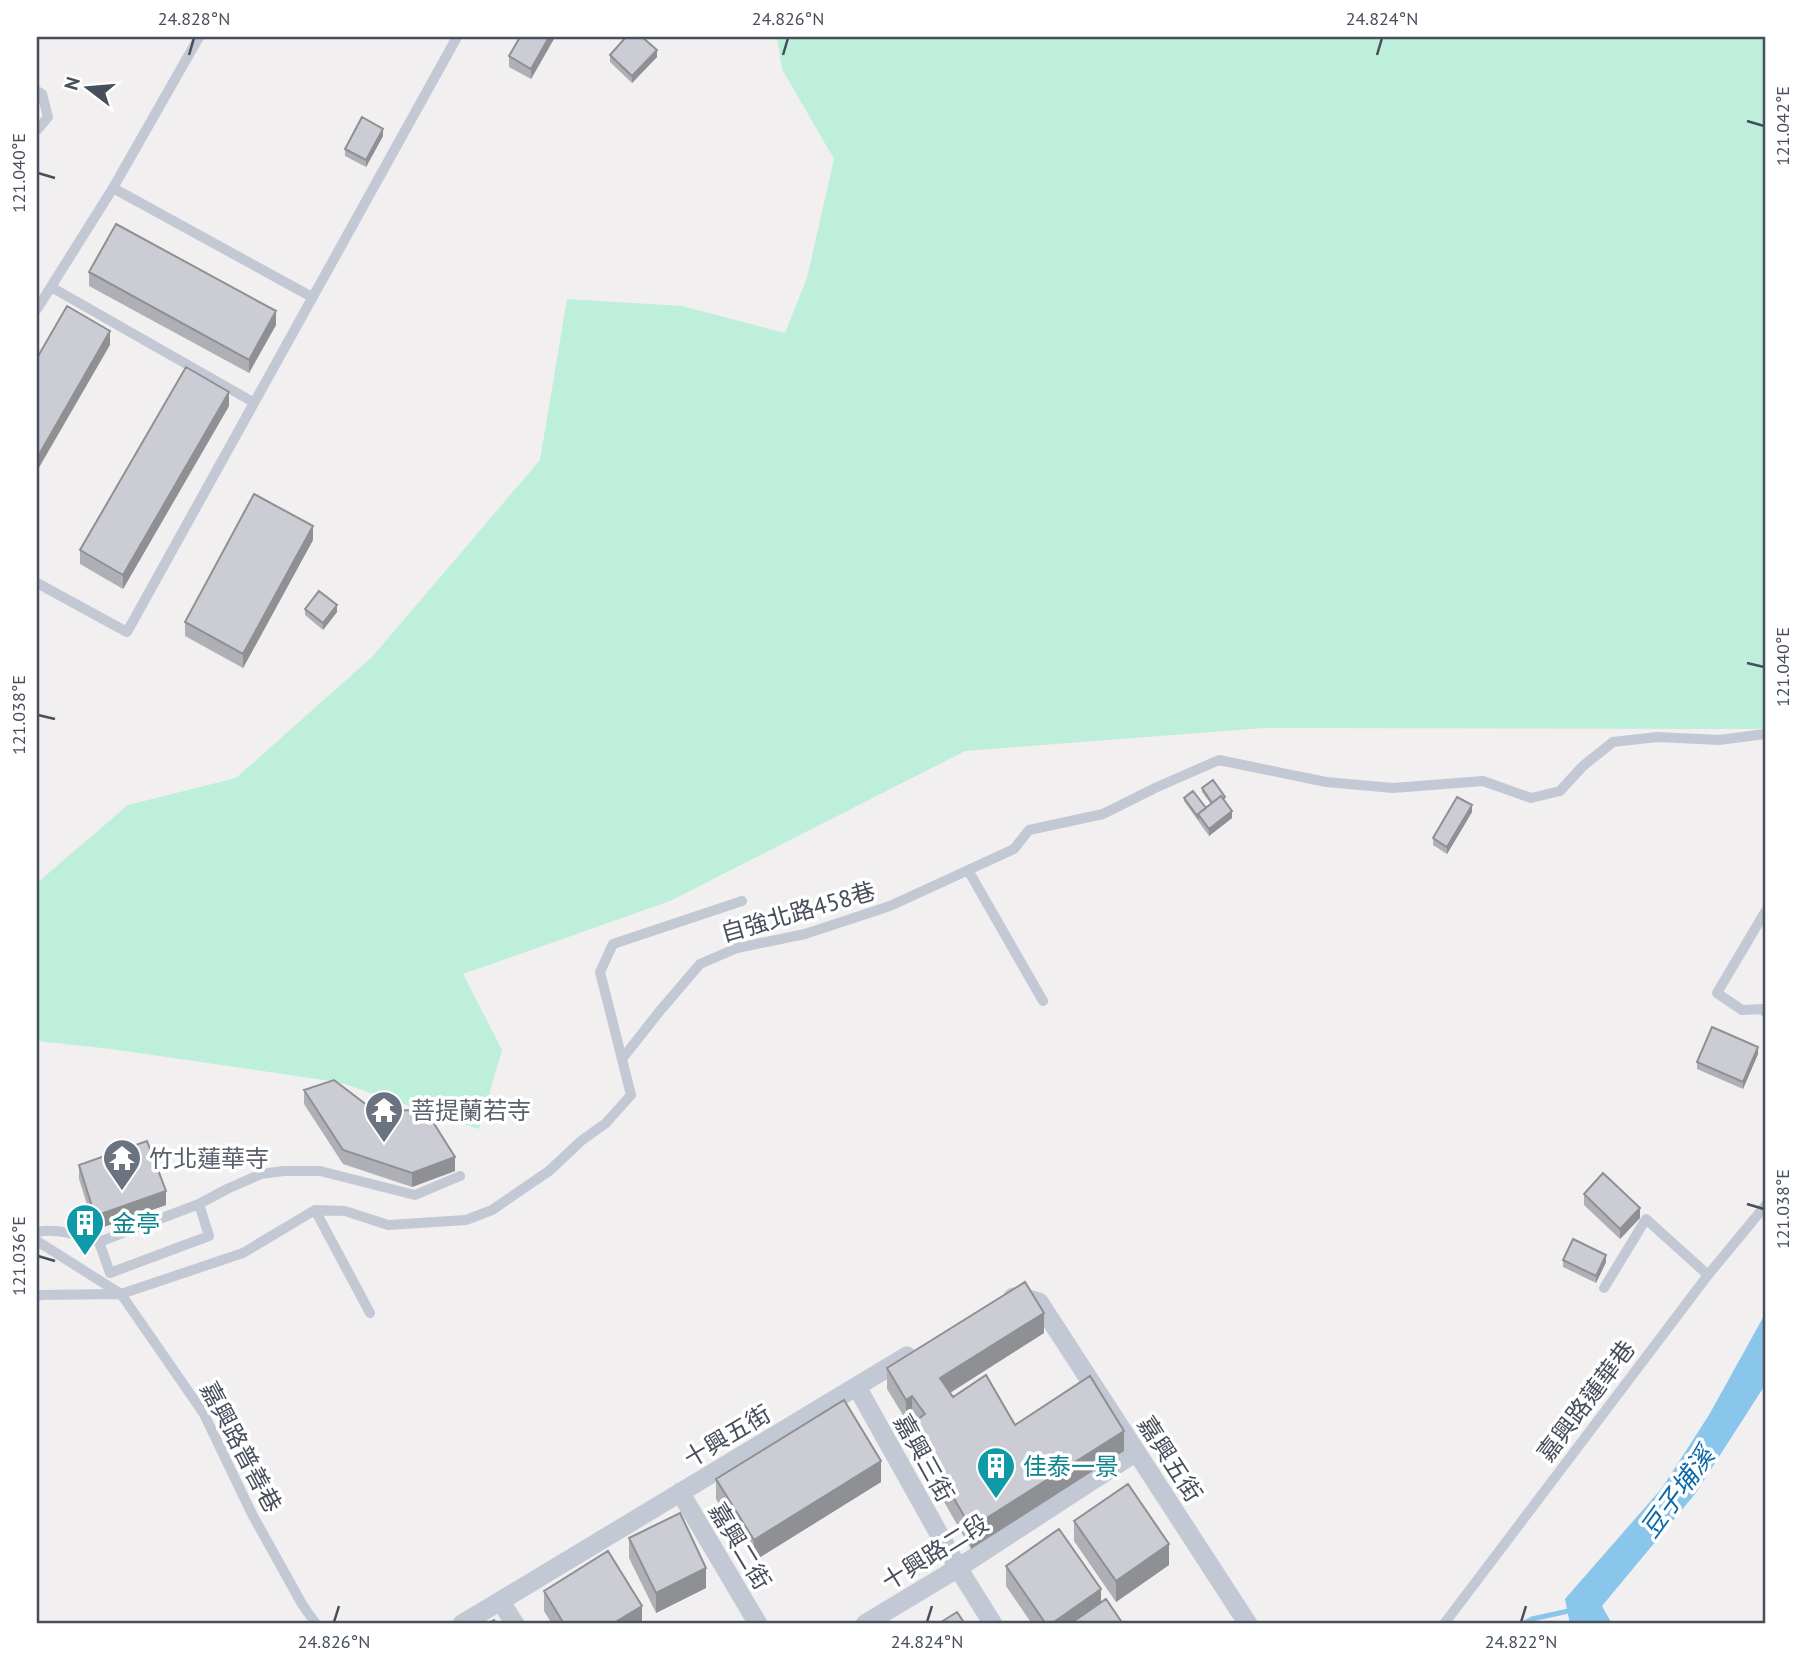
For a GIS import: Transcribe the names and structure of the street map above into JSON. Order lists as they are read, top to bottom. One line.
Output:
{"streets":{"street":["十興五街","嘉興三街","嘉興五街","嘉興二街","十興路二段"],"lane":["自強北路458巷","嘉興路蓮華巷","嘉興路普善巷"]},"crossings":[["十興五街","嘉興三街"],["十興五街","嘉興二街"],["嘉興三街","十興路二段"],["嘉興五街","十興路二段"]],"water":["豆子埔溪"],"places":{"temple":["菩提蘭若寺","竹北蓮華寺"],"building":["金亭","佳泰一景"]},"north":"left","coordinates":["24.828°N","24.826°N","24.824°N","121.042°E","121.040°E","121.038°E","121.036°E","24.822°N"]}
